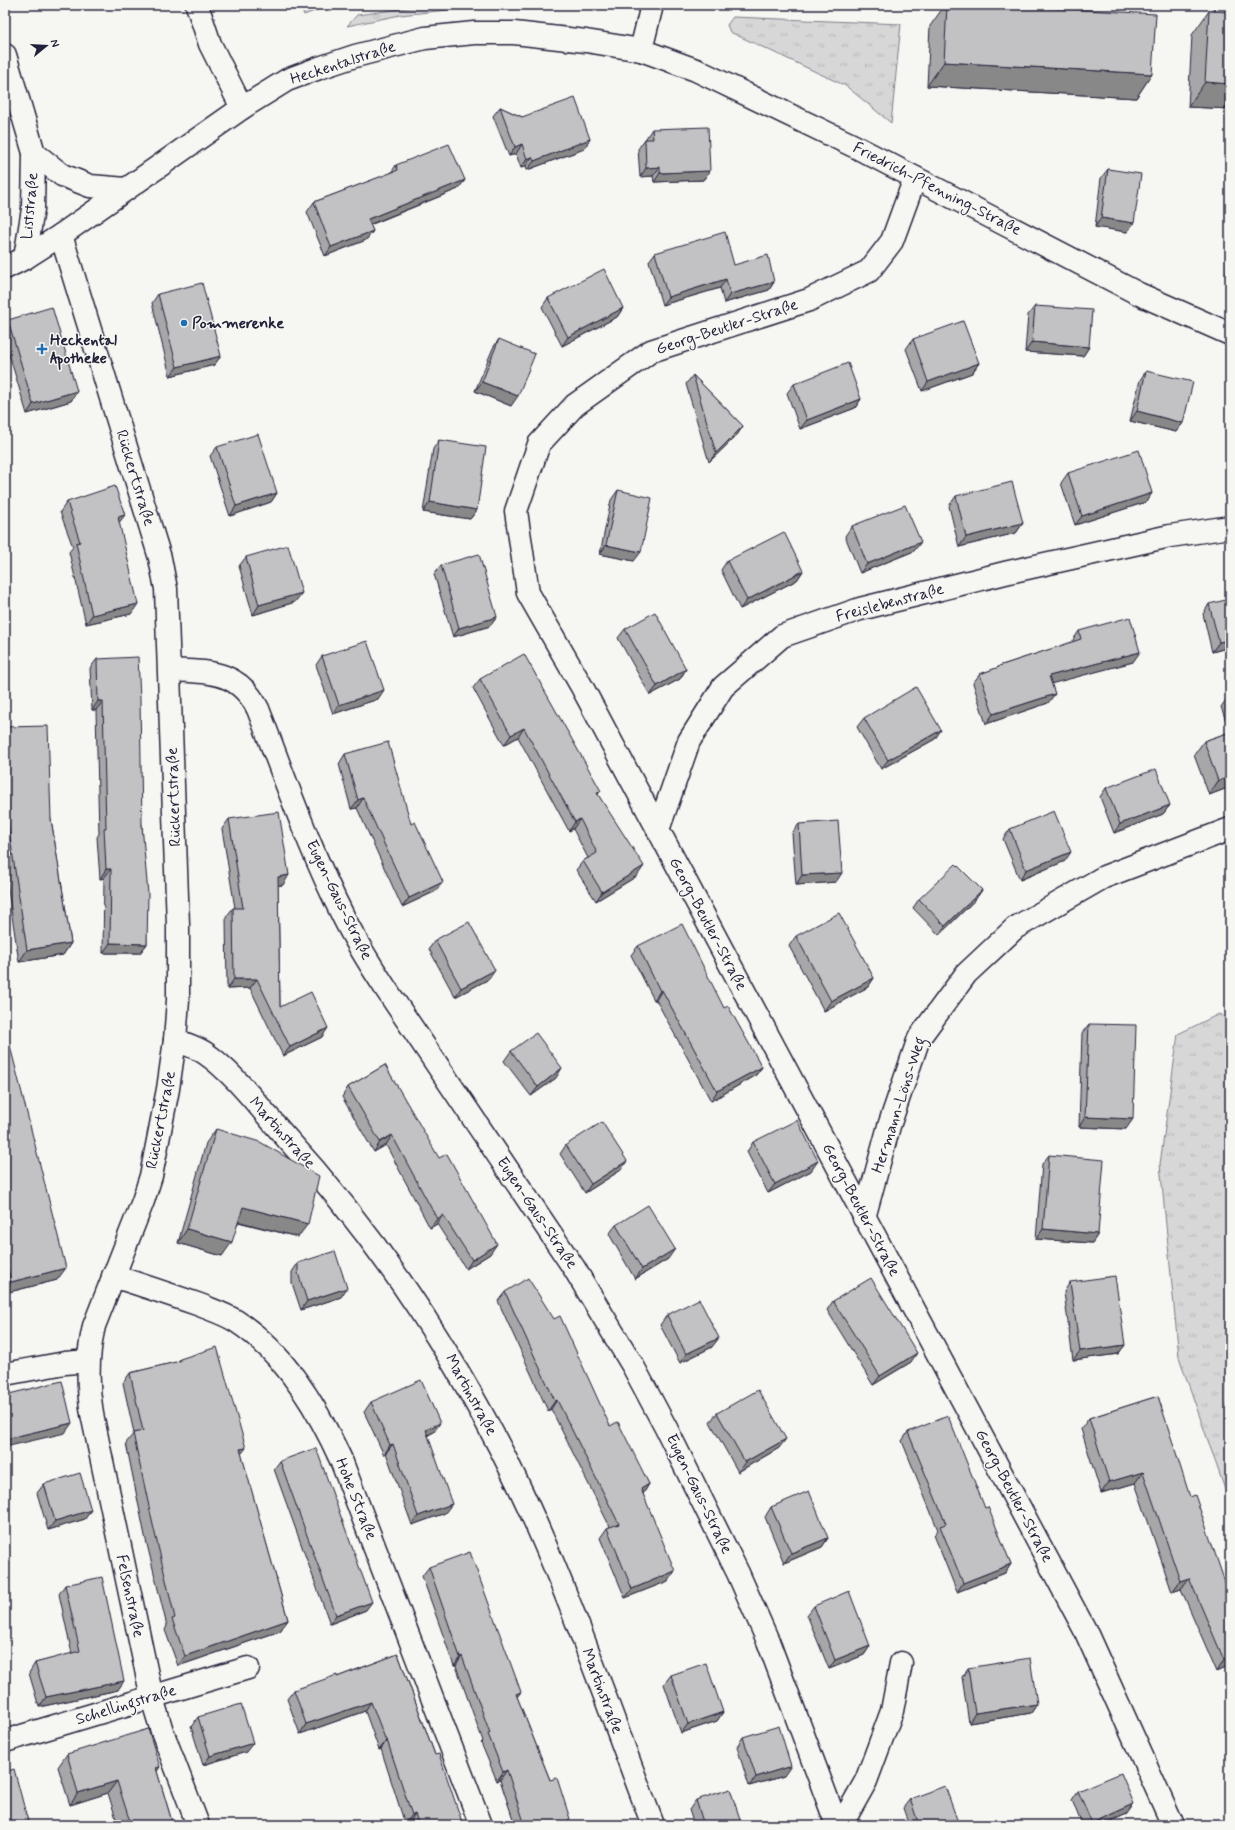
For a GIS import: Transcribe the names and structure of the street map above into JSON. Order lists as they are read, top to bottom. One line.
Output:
{"streets":{"street":["Heckentalstraße","Friedrich-Pfenning-Straße","Liststraße","Georg-Beutler-Straße","Rückertstraße","Freislebenstraße","Eugen-Gaus-Straße","Hermann-Löns-Weg","Martinstraße","Hohe Straße","Felsenstraße","Schellingstraße"]},"crossings":[["Heckentalstraße","Friedrich-Pfenning-Straße"],["Heckentalstraße","Liststraße"],["Heckentalstraße","Rückertstraße"],["Friedrich-Pfenning-Straße","Georg-Beutler-Straße"],["Georg-Beutler-Straße","Freislebenstraße"],["Georg-Beutler-Straße","Hermann-Löns-Weg"],["Rückertstraße","Eugen-Gaus-Straße"],["Rückertstraße","Martinstraße"],["Rückertstraße","Hohe Straße"],["Rückertstraße","Felsenstraße"],["Felsenstraße","Schellingstraße"]],"places":{"other":["Pommerenke"],"health":["Heckental Apotheke"]},"north":"right"}
